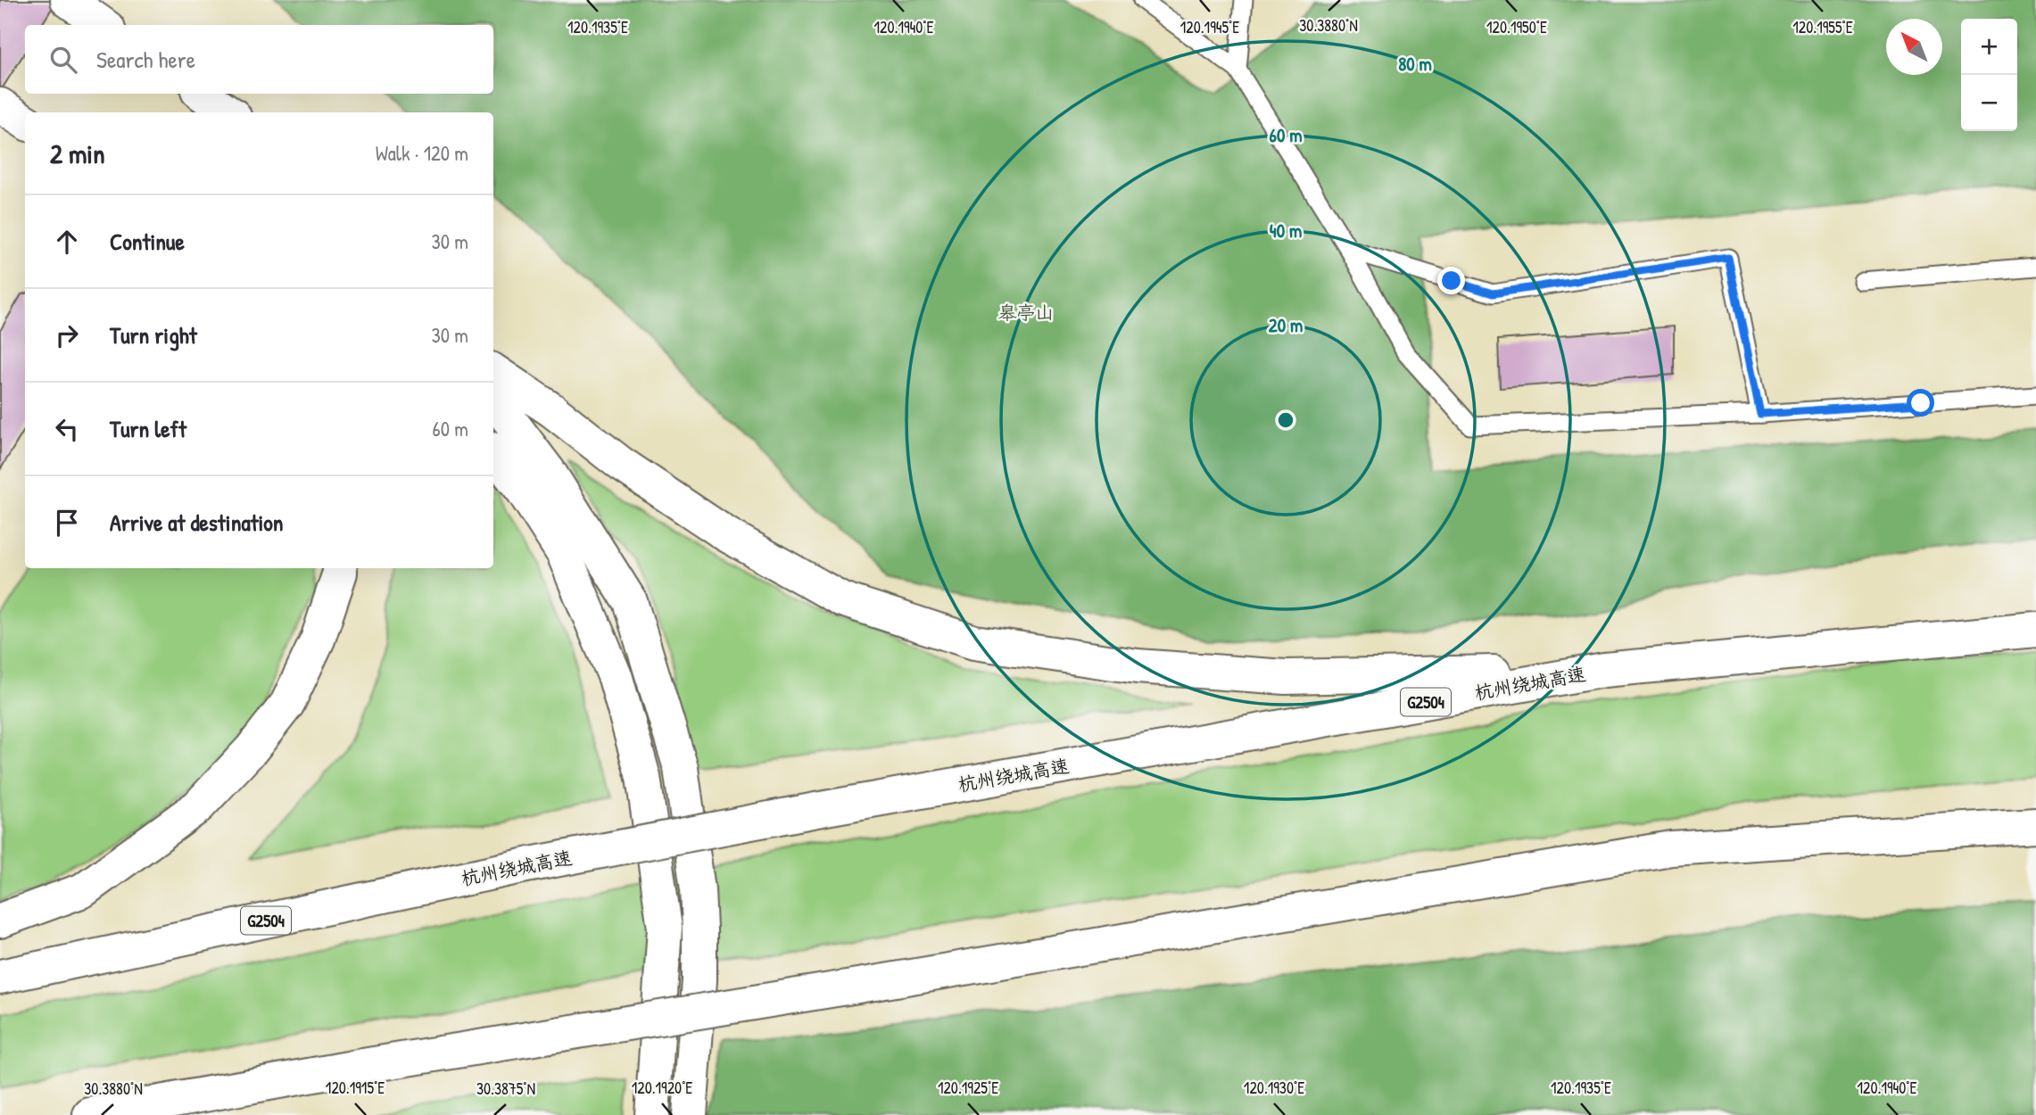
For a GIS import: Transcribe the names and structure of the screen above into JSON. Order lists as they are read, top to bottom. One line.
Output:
{"streets":{"highway":["杭州绕城高速","G2504"]},"parks":["皋亭山"],"north":"top left","page":{"map_buttons":["+","−"],"search":"Search here","heading":["2 min","Walk · 120 m"],"list":[["Continue","30 m"],["Turn right","30 m"],["Turn left","60 m"],"Arrive at destination"]},"coordinates":["30.3880°N","120.1935°E","120.1940°E","120.1945°E","120.1950°E","120.1955°E","120.1915°E","120.1920°E","120.1925°E","120.1930°E","30.3875°N"],"rings":["80 m","60 m","40 m","20 m"]}
